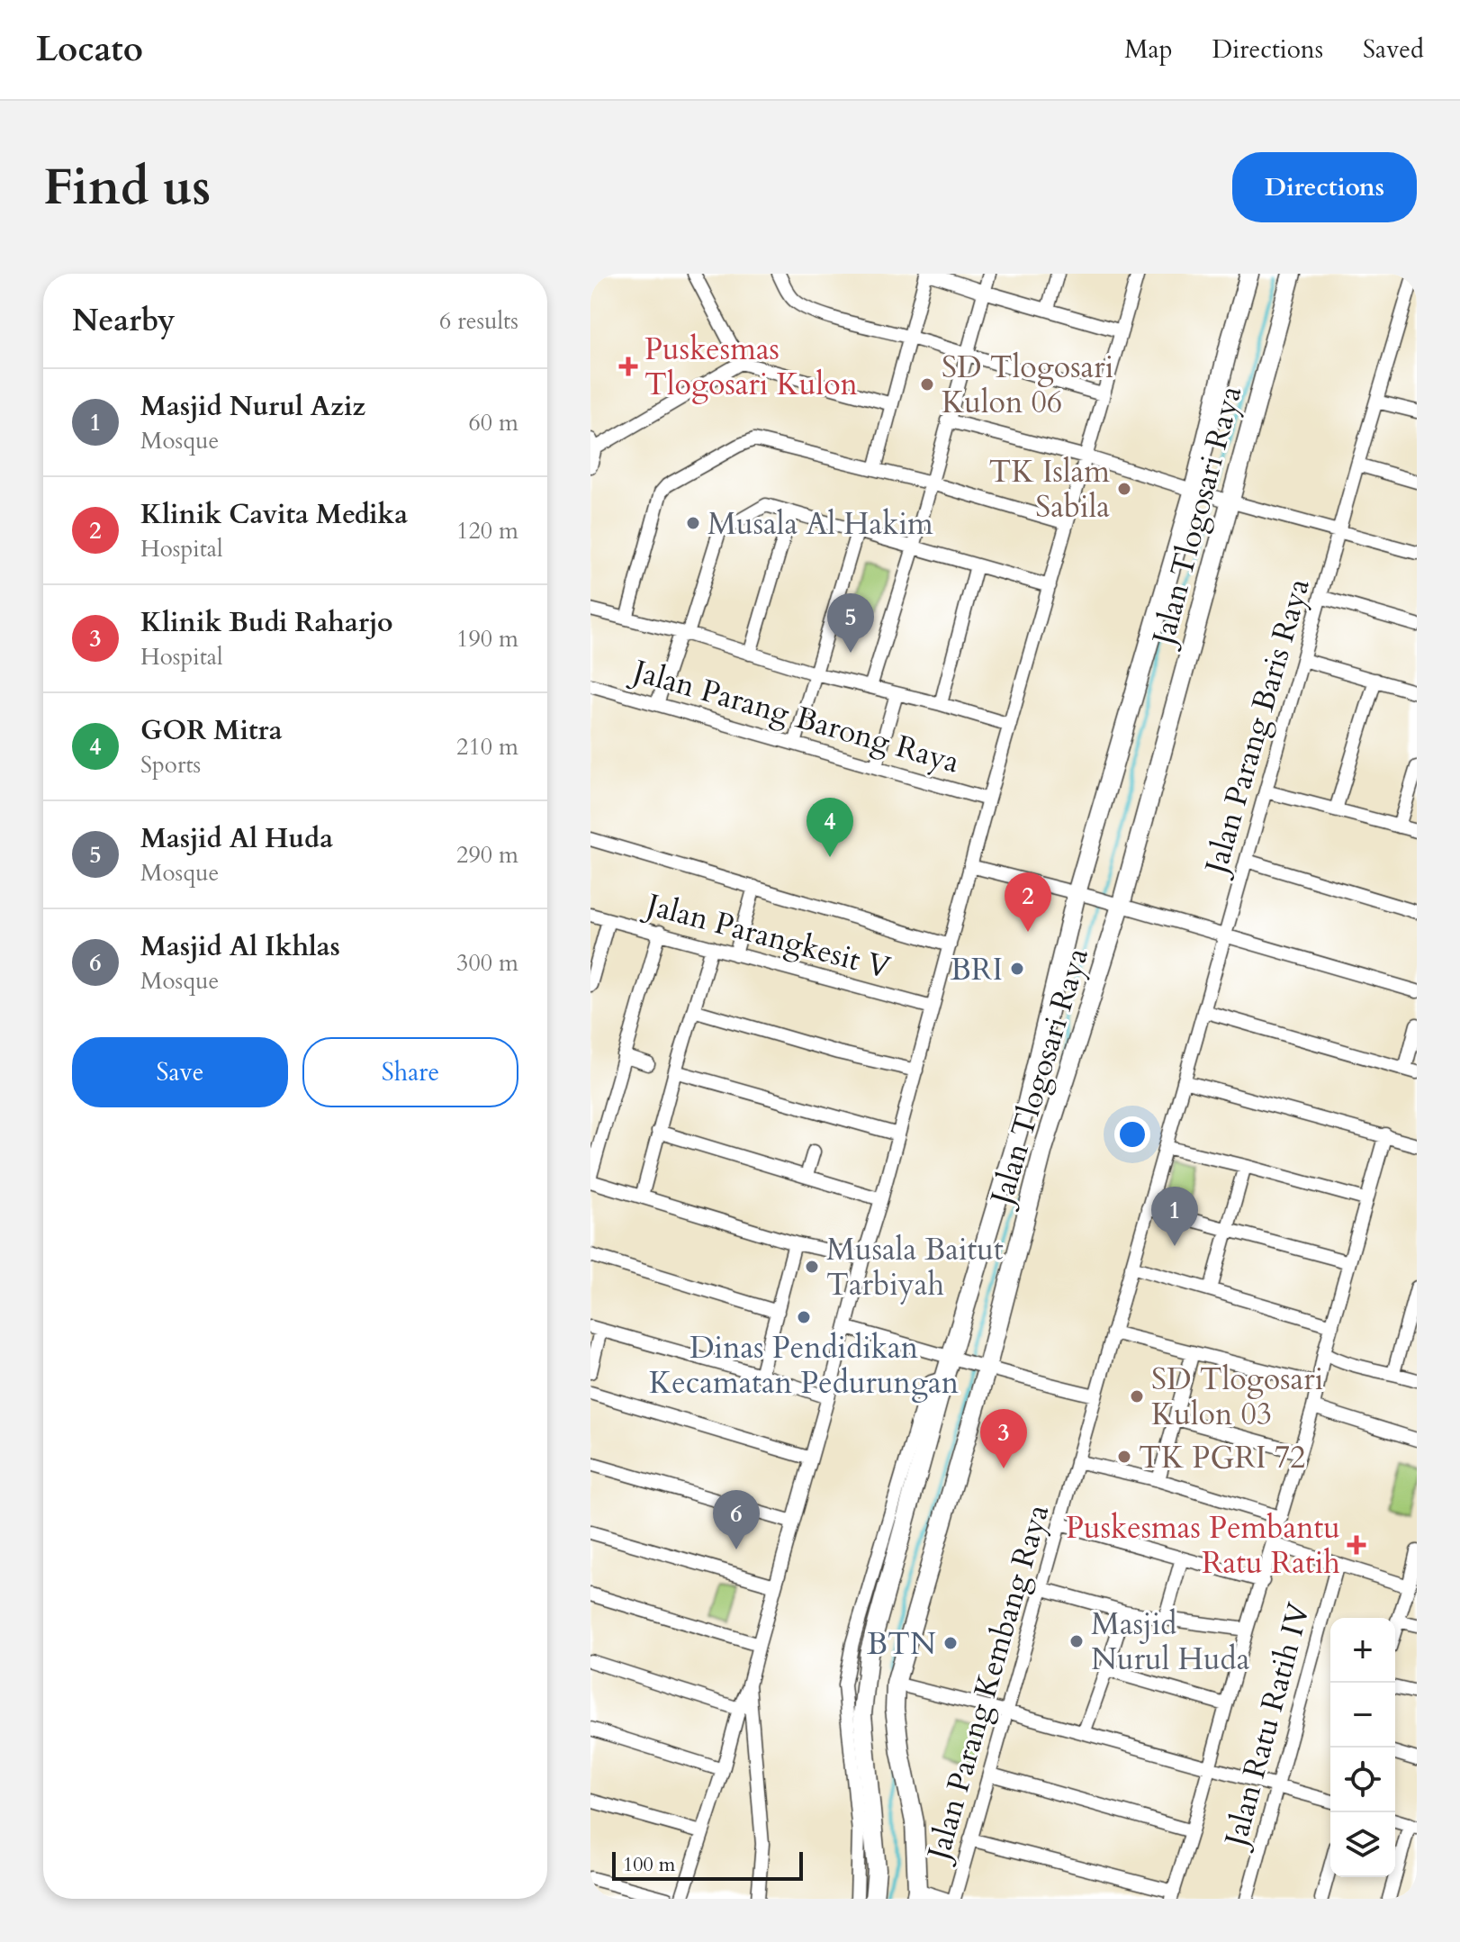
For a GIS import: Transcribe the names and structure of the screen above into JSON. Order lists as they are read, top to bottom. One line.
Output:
{"streets":{"street":["Jalan Tlogosari Raya","Jalan Parang Barong Raya","Jalan Parang Baris Raya","Jalan Parangkesit V","Jalan Parang Kembang Raya","Jalan Ratu Ratih IV"]},"crossings":[["Jalan Tlogosari Raya","Jalan Parang Kembang Raya"],["Jalan Parang Barong Raya","Jalan Parangkesit V"],["Jalan Parang Baris Raya","Jalan Parang Kembang Raya"]],"places":{"health":["Puskesmas Tlogosari Kulon","Puskesmas Pembantu Ratu Ratih"],"other":["SD Tlogosari Kulon 06","TK Islam Sabila","Musala Al Hakim","BRI","Musala Baitut Tarbiyah","Dinas Pendidikan Kecamatan Pedurungan","SD Tlogosari Kulon 03","TK PGRI 72","Masjid Nurul Huda","BTN"]},"scale_bar":"100 m","page":{"header":"Locato","nav":["Map","Directions","Saved"],"buttons":["Directions",["Save","Share"]],"title":"Find us","heading":["Nearby","6 results"],"list":[{"mark":"1","name":"Masjid Nurul Aziz","note":"Mosque","value":"60 m"},{"mark":"2","name":"Klinik Cavita Medika","note":"Hospital","value":"120 m"},{"mark":"3","name":"Klinik Budi Raharjo","note":"Hospital","value":"190 m"},{"mark":"4","name":"GOR Mitra","note":"Sports","value":"210 m"},{"mark":"5","name":"Masjid Al Huda","note":"Mosque","value":"290 m"},{"mark":"6","name":"Masjid Al Ikhlas","note":"Mosque","value":"300 m"}],"pins":["5","4","2","1","3","6"],"map_buttons":["+","−"],"scale":"100 m"}}
